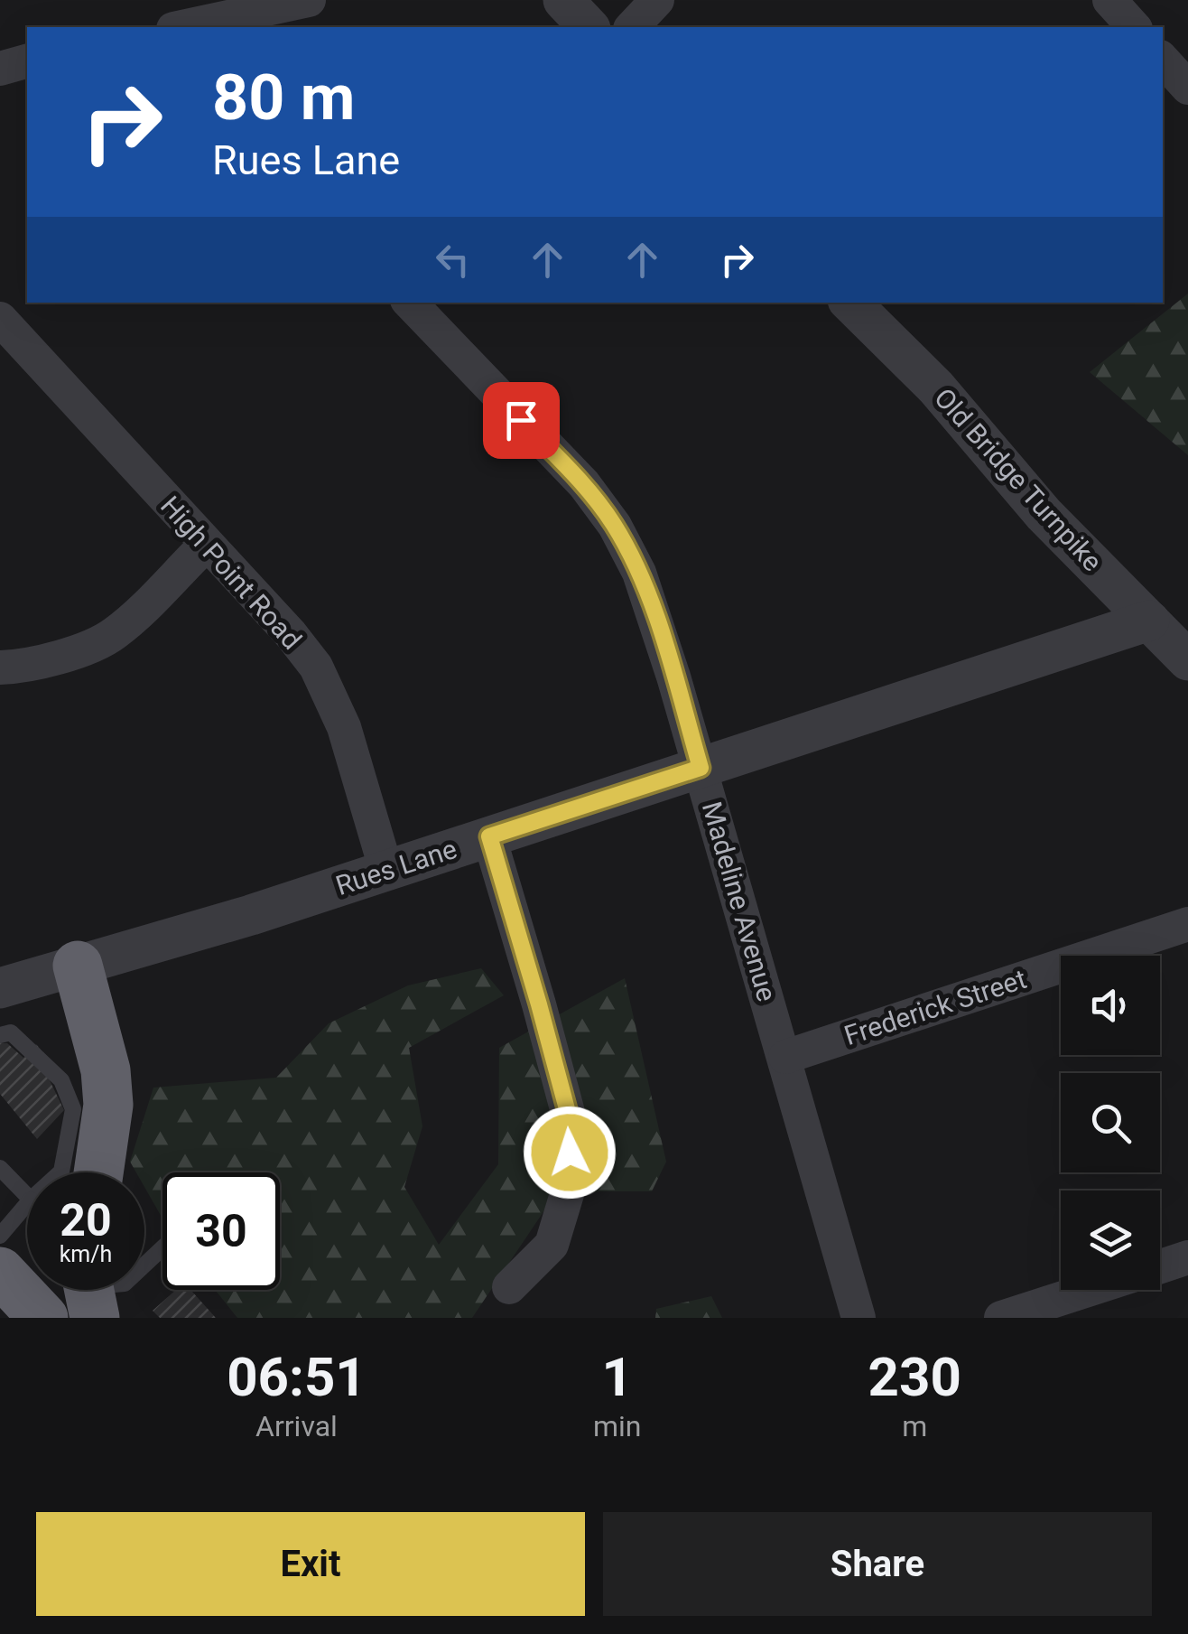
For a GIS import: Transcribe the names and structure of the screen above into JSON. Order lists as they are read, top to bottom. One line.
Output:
{"streets":{"street":["Old Bridge Turnpike","High Point Road","Rues Lane","Madeline Avenue","Frederick Street"]},"crossings":[["Old Bridge Turnpike","Rues Lane"],["High Point Road","Rues Lane"],["Rues Lane","Madeline Avenue"],["Madeline Avenue","Frederick Street"]],"page":{"turn":["80 m","Rues Lane"],"speed":"20 km/h","limit":"30","eta":["06:51","Arrival","1","min","230","m"],"buttons":["Exit","Share"]}}
